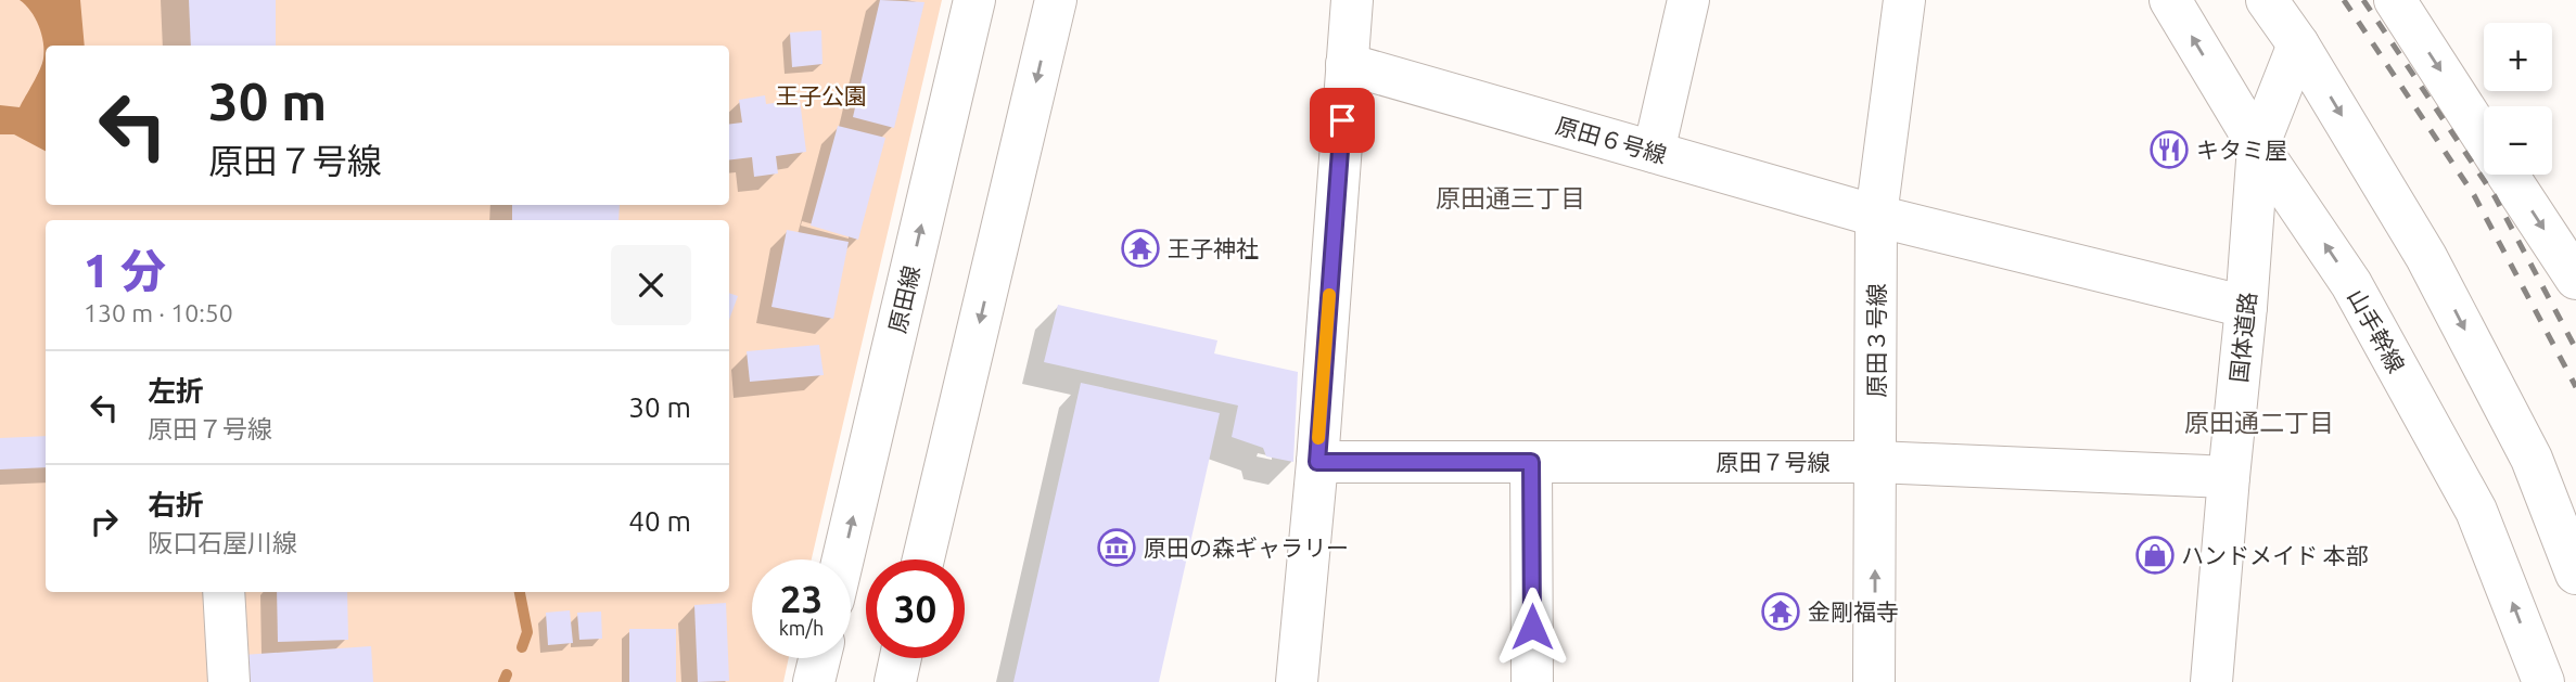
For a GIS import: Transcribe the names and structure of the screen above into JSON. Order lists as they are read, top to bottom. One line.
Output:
{"streets":{"street":["原田６号線","原田線","山手幹線","国体道路","原田３号線","原田７号線"]},"crossings":[["原田６号線","国体道路"],["原田６号線","原田３号線"],["山手幹線","国体道路"],["国体道路","原田７号線"],["原田３号線","原田７号線"]],"districts":["原田通三丁目","原田通二丁目"],"parks":["王子公園"],"places":{"restaurant":["キタミ屋"],"temple":["王子神社","金剛福寺"],"museum":["原田の森ギャラリー"],"shop":["ハンドメイド 本部"]},"page":{"map_buttons":["+","−"],"turn":["30 m","原田７号線"],"heading":["1 分","130 m · 10:50"],"list":[{"name":"左折","note":"原田７号線","value":"30 m"},{"name":"右折","note":"阪口石屋川線","value":"40 m"}],"speed":"23 km/h","limit":"30"}}
